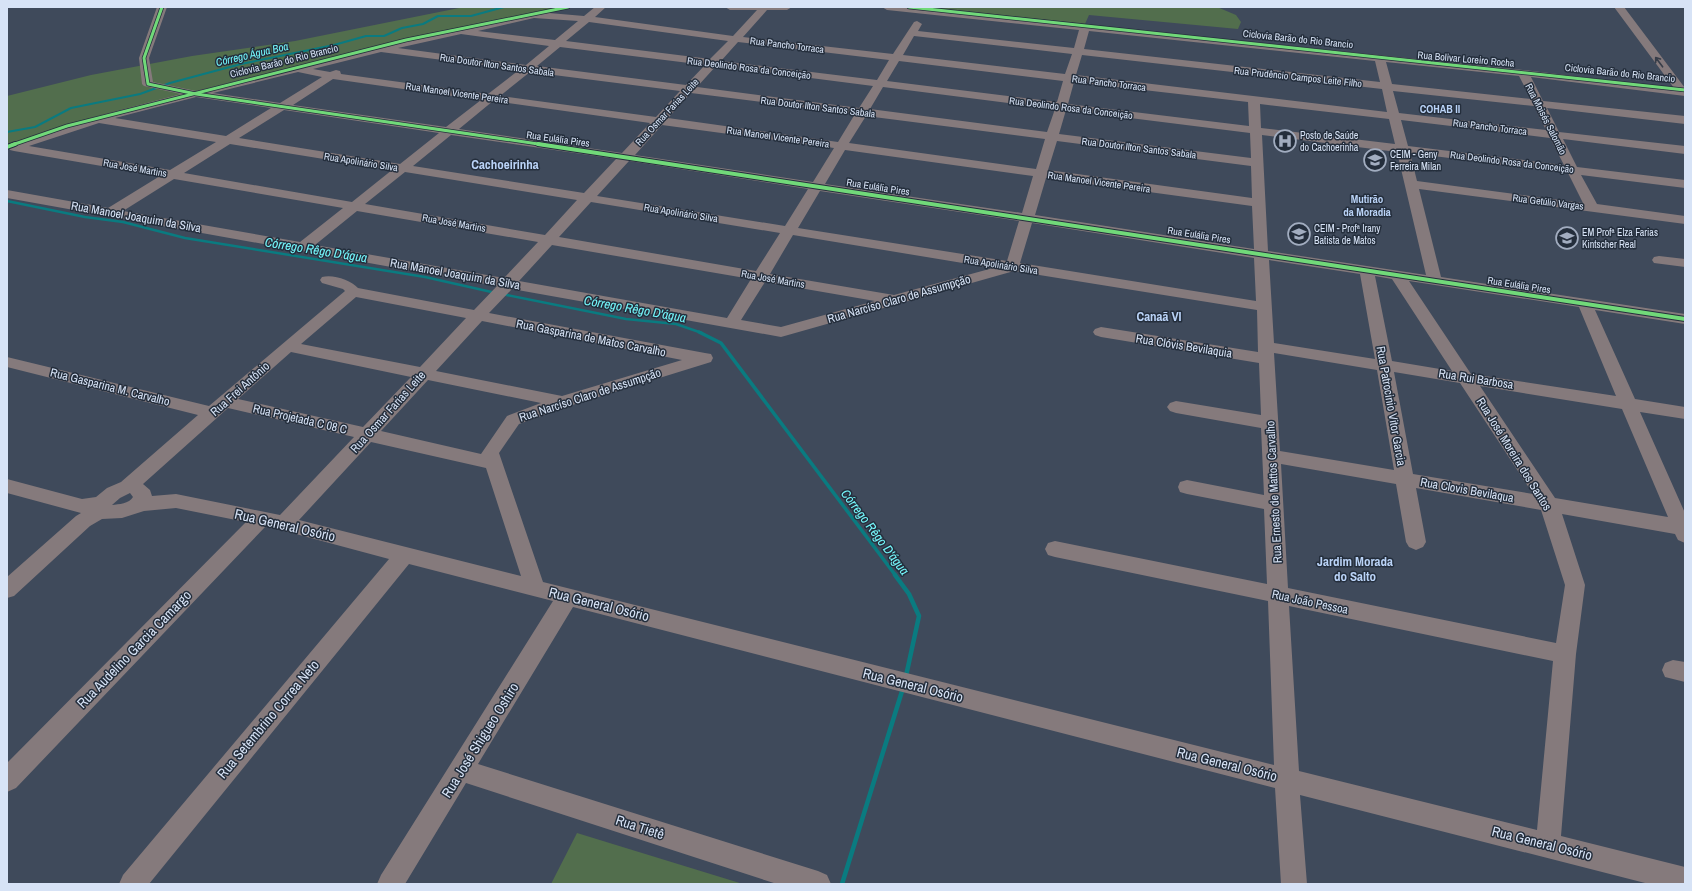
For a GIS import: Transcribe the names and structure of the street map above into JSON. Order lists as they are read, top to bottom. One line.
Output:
{"streets":{"street":["Rua Pancho Torraca","Rua Bolivar Loreiro Rocha","Rua Doutor Ilton Santos Sabala","Rua Deolindo Rosa da Conceição","Rua Prudêncio Campos Leite Filho","Rua Manoel Vicente Pereira","Rua Osmar Farias Leite","Rua Moisés Salomão","Rua Eulália Pires","Rua Apolinário Silva","Rua José Martins","Rua Getúlio Vargas","Rua Manoel Joaquim da Silva","Rua Narcíso Claro de Assumpção","Rua Gasparina de Matos Carvalho","Rua Clóvis Bevilaquia","Rua Rui Barbosa","Rua Gasparina M. Carvalho","Rua Frei Antônio","Rua Patrocinio Vitor Garcia","Rua Projetada C 08 C","Rua José Moreira dos Santos","Rua Clovis Bevilaqua","Rua Ernesto de Mattos Carvalho","Rua General Osório","Rua João Pessoa","Rua Audelino Garcia Camargo","Rua Setembrino Correa Neto","Rua José Shigueo Oshiro","Rua Tietê"],"cycle path":["Ciclovia Barão do Rio Brancio"]},"crossings":[["Rua Pancho Torraca","Rua Osmar Farias Leite"],["Rua Pancho Torraca","Rua Moisés Salomão"],["Rua Pancho Torraca","Rua Ernesto de Mattos Carvalho"],["Rua Bolivar Loreiro Rocha","Rua Moisés Salomão"],["Rua Doutor Ilton Santos Sabala","Rua Osmar Farias Leite"],["Rua Doutor Ilton Santos Sabala","Rua Ernesto de Mattos Carvalho"],["Rua Deolindo Rosa da Conceição","Rua Osmar Farias Leite"],["Rua Deolindo Rosa da Conceição","Rua Moisés Salomão"],["Rua Deolindo Rosa da Conceição","Rua Ernesto de Mattos Carvalho"],["Rua Prudêncio Campos Leite Filho","Rua Moisés Salomão"],["Rua Manoel Vicente Pereira","Rua Osmar Farias Leite"],["Rua Manoel Vicente Pereira","Rua Ernesto de Mattos Carvalho"],["Rua Osmar Farias Leite","Rua Eulália Pires"],["Rua Osmar Farias Leite","Rua Apolinário Silva"],["Rua Osmar Farias Leite","Rua José Martins"],["Rua Osmar Farias Leite","Rua Manoel Joaquim da Silva"],["Rua Osmar Farias Leite","Rua Gasparina de Matos Carvalho"],["Rua Osmar Farias Leite","Rua Projetada C 08 C"],["Rua Osmar Farias Leite","Rua General Osório"],["Rua Moisés Salomão","Rua Getúlio Vargas"],["Rua Eulália Pires","Rua Patrocinio Vitor Garcia"],["Rua Eulália Pires","Rua José Moreira dos Santos"],["Rua Eulália Pires","Rua Ernesto de Mattos Carvalho"],["Rua Apolinário Silva","Rua Narcíso Claro de Assumpção"],["Rua Apolinário Silva","Rua Ernesto de Mattos Carvalho"],["Rua José Martins","Rua Narcíso Claro de Assumpção"],["Rua Manoel Joaquim da Silva","Rua Narcíso Claro de Assumpção"],["Rua Narcíso Claro de Assumpção","Rua Gasparina de Matos Carvalho"],["Rua Narcíso Claro de Assumpção","Rua Projetada C 08 C"],["Rua Narcíso Claro de Assumpção","Rua General Osório"],["Rua Clóvis Bevilaquia","Rua Rui Barbosa"],["Rua Clóvis Bevilaquia","Rua Ernesto de Mattos Carvalho"],["Rua Rui Barbosa","Rua Patrocinio Vitor Garcia"],["Rua Rui Barbosa","Rua José Moreira dos Santos"],["Rua Rui Barbosa","Rua Ernesto de Mattos Carvalho"],["Rua Gasparina M. Carvalho","Rua Frei Antônio"],["Rua Gasparina M. Carvalho","Rua Projetada C 08 C"],["Rua Frei Antônio","Rua Projetada C 08 C"],["Rua Frei Antônio","Rua General Osório"],["Rua Patrocinio Vitor Garcia","Rua Clovis Bevilaqua"],["Rua José Moreira dos Santos","Rua Clovis Bevilaqua"],["Rua José Moreira dos Santos","Rua General Osório"],["Rua José Moreira dos Santos","Rua João Pessoa"],["Rua Clovis Bevilaqua","Rua Ernesto de Mattos Carvalho"],["Rua Ernesto de Mattos Carvalho","Rua General Osório"],["Rua Ernesto de Mattos Carvalho","Rua João Pessoa"],["Rua General Osório","Rua Audelino Garcia Camargo"],["Rua General Osório","Rua Setembrino Correa Neto"],["Rua General Osório","Rua José Shigueo Oshiro"],["Rua José Shigueo Oshiro","Rua Tietê"]],"districts":["COHAB II","Cachoeirinha","Mutirão da Moradia","Canaã VI","Jardim Morada do Salto"],"water":["Córrego Água Boa","Córrego Rêgo D'água"],"places":{"hospital":["Posto de Saúde do Cachoerinha"],"school or university":["CEIM - Geny Ferreira Milan","CEIM - Profª Irany Batista de Matos","EM Profª Elza Farias Kintscher Real"]}}
